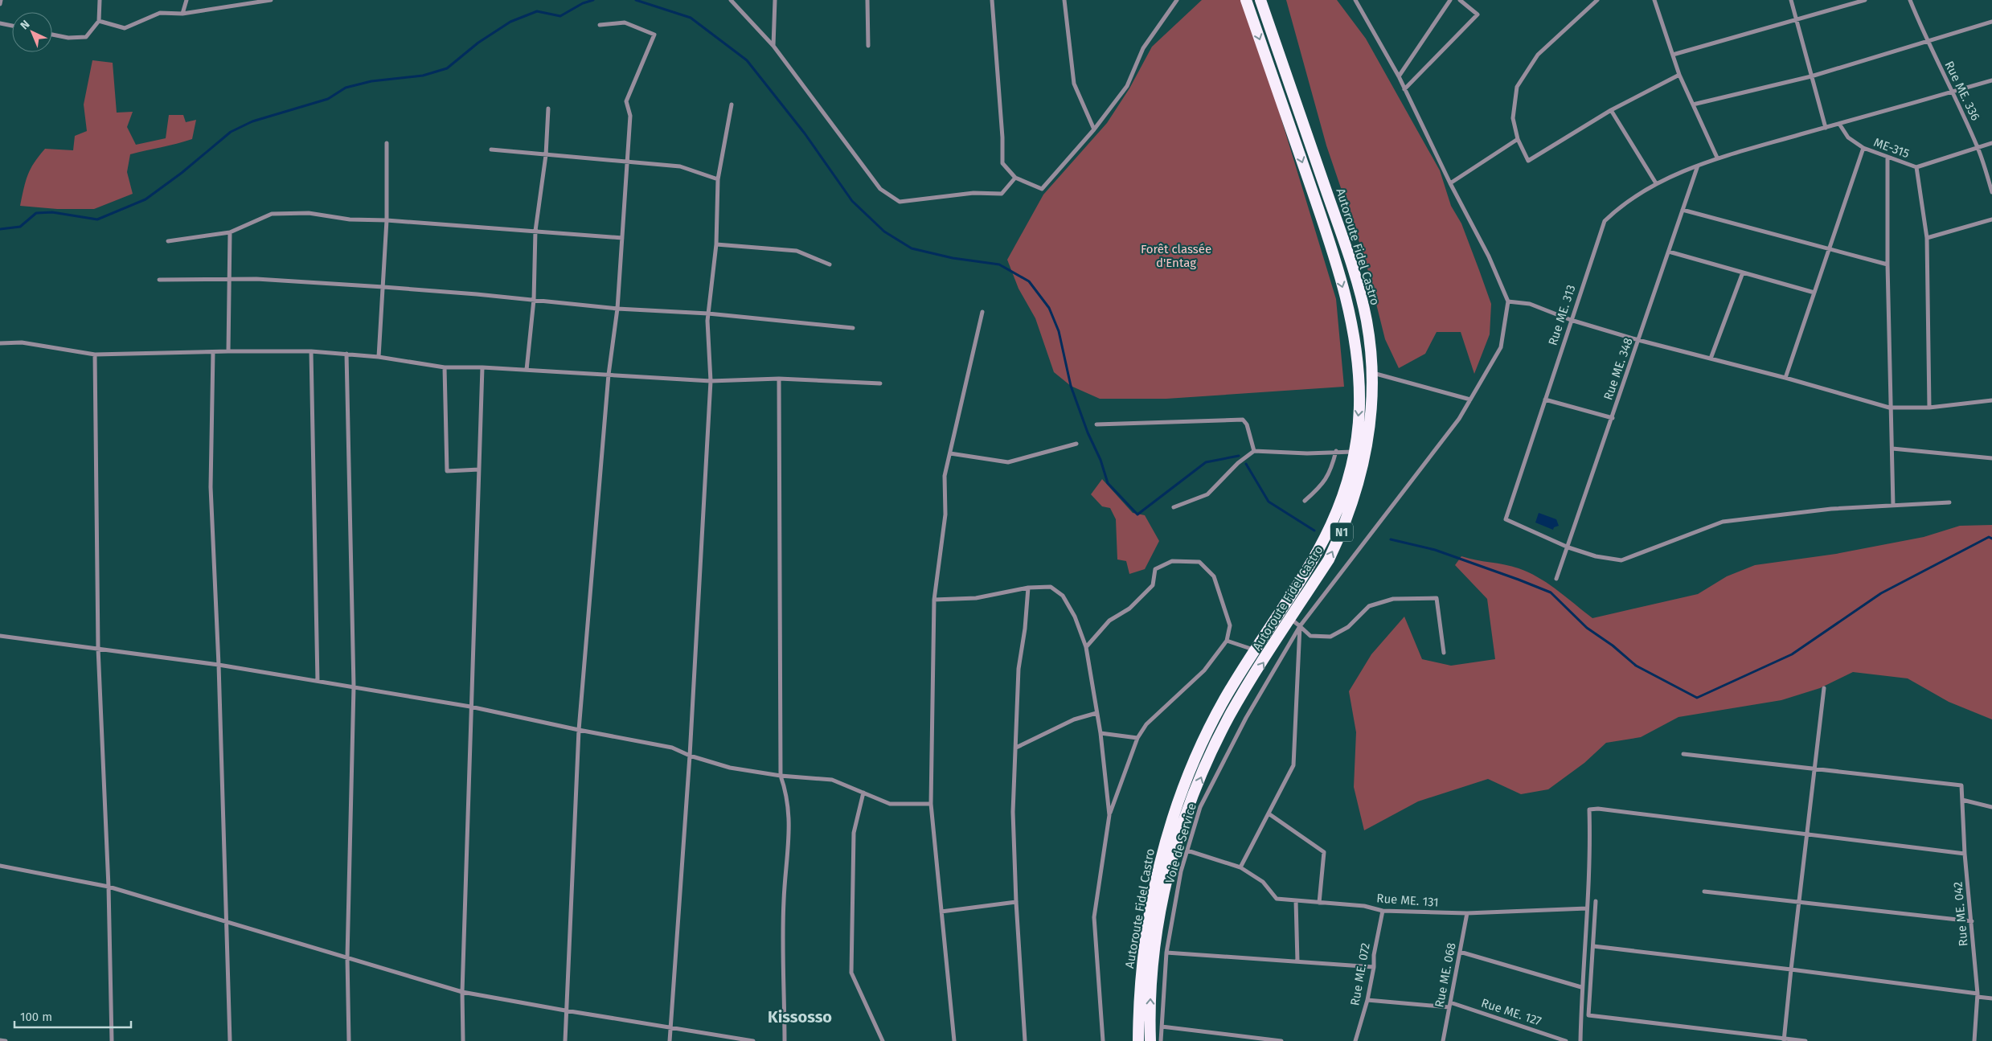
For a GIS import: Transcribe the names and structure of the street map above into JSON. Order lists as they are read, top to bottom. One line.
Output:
{"streets":{"highway":["Autoroute Fidel Castro","N1"],"street":["Rue ME. 336","ME-315","Rue ME. 313","Rue ME. 348","Voie de Service","Rue ME. 131","Rue ME. 042","Rue ME. 072","Rue ME. 068","Rue ME. 127"]},"crossings":[["Rue ME. 336","ME-315"],["Rue ME. 336","Rue ME. 313"],["ME-315","Rue ME. 313"],["Rue ME. 313","Rue ME. 348"],["Voie de Service","Rue ME. 131"],["Rue ME. 131","Rue ME. 072"],["Rue ME. 131","Rue ME. 068"],["Rue ME. 072","Rue ME. 127"],["Rue ME. 068","Rue ME. 127"]],"districts":["Kissosso"],"parks":["Forêt classée d'Entag"],"scale_bar":"100 m","north":"top left"}
